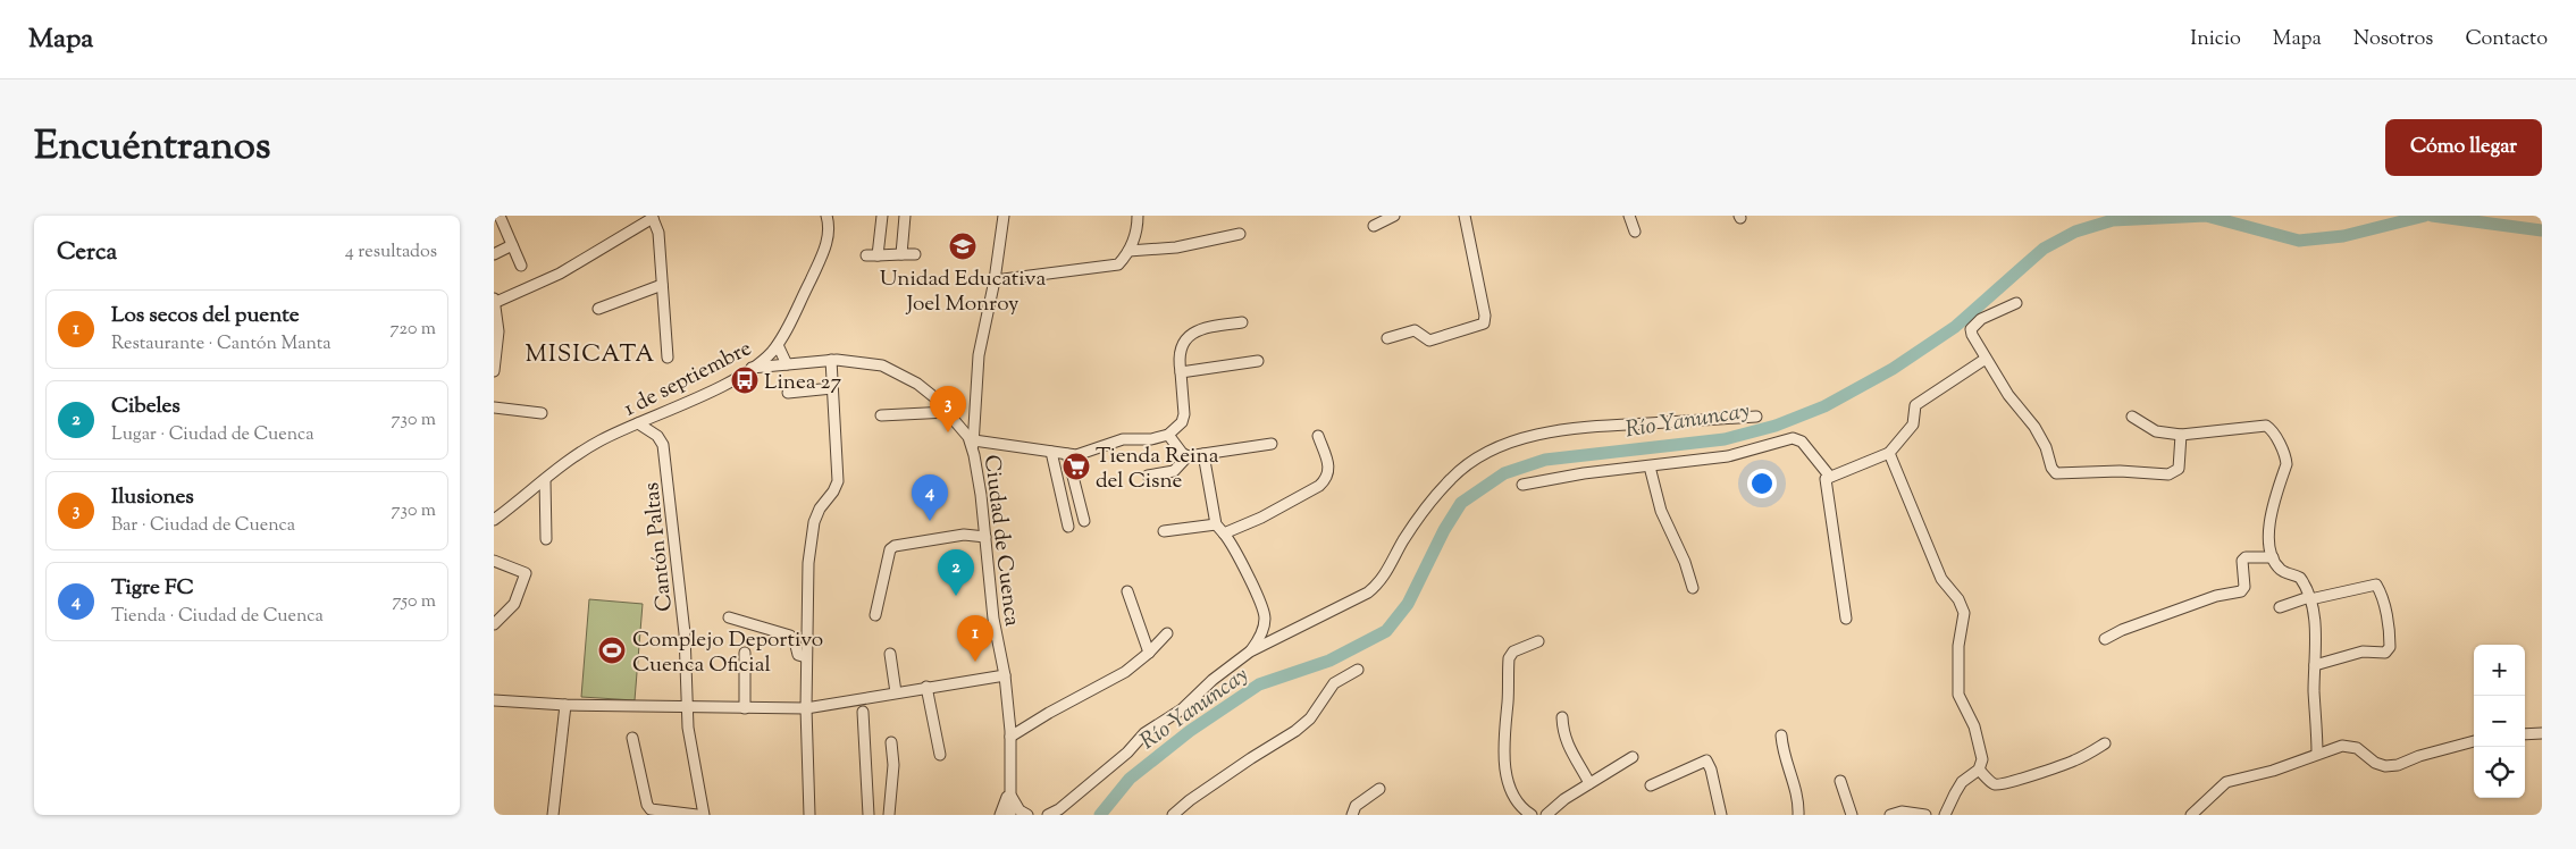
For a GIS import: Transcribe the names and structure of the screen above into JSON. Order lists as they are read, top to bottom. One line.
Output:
{"streets":{"street":["1 de septiembre","Ciudad de Cuenca","Cantón Paltas"]},"crossings":[["1 de septiembre","Ciudad de Cuenca"],["1 de septiembre","Cantón Paltas"]],"districts":["MISICATA"],"water":["Río Yanuncay"],"places":{"school or university":["Unidad Educativa Joel Monroy"],"bus stop":["Linea 27"],"supermarket":["Tienda Reina del Cisne"],"sports":["Complejo Deportivo Cuenca Oficial"]},"page":{"header":"Mapa","nav":["Inicio","Mapa","Nosotros","Contacto"],"title":"Encuéntranos","buttons":"Cómo llegar","heading":["Cerca","4 resultados"],"list":[{"mark":"1","name":"Los secos del puente","note":"Restaurante · Cantón Manta","value":"720 m"},{"mark":"2","name":"Cibeles","note":"Lugar · Ciudad de Cuenca","value":"730 m"},{"mark":"3","name":"Ilusiones","note":"Bar · Ciudad de Cuenca","value":"730 m"},{"mark":"4","name":"Tigre FC","note":"Tienda · Ciudad de Cuenca","value":"750 m"}],"pins":["3","4","2","1"],"map_buttons":["+","−"]}}
